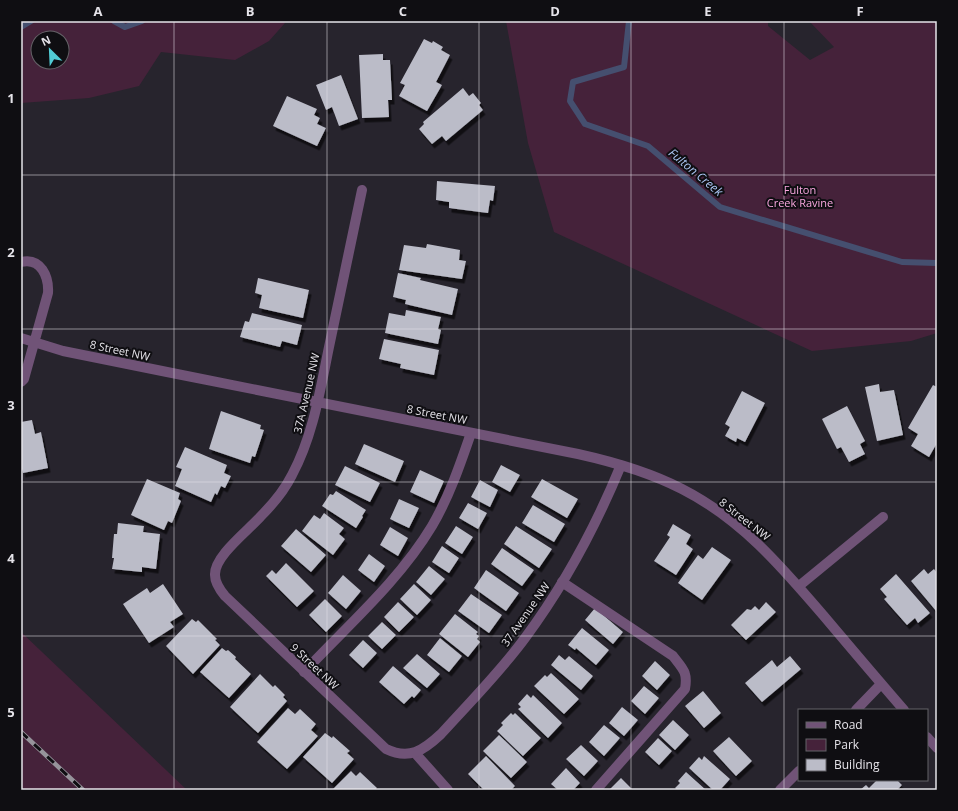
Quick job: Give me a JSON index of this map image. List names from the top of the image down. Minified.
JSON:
{"streets":{"street":["8 Street NW","37A Avenue NW","37 Avenue NW","9 Street NW"]},"crossings":[["8 Street NW","37A Avenue NW"],["8 Street NW","37 Avenue NW"],["37A Avenue NW","9 Street NW"],["37 Avenue NW","9 Street NW"]],"water":["Fulton Creek"],"parks":["Fulton Creek Ravine"],"legend":["Road","Park","Building"],"north":"top left","grid":{"columns":["A","B","C","D","E","F"],"rows":["1","2","3","4","5"]}}
